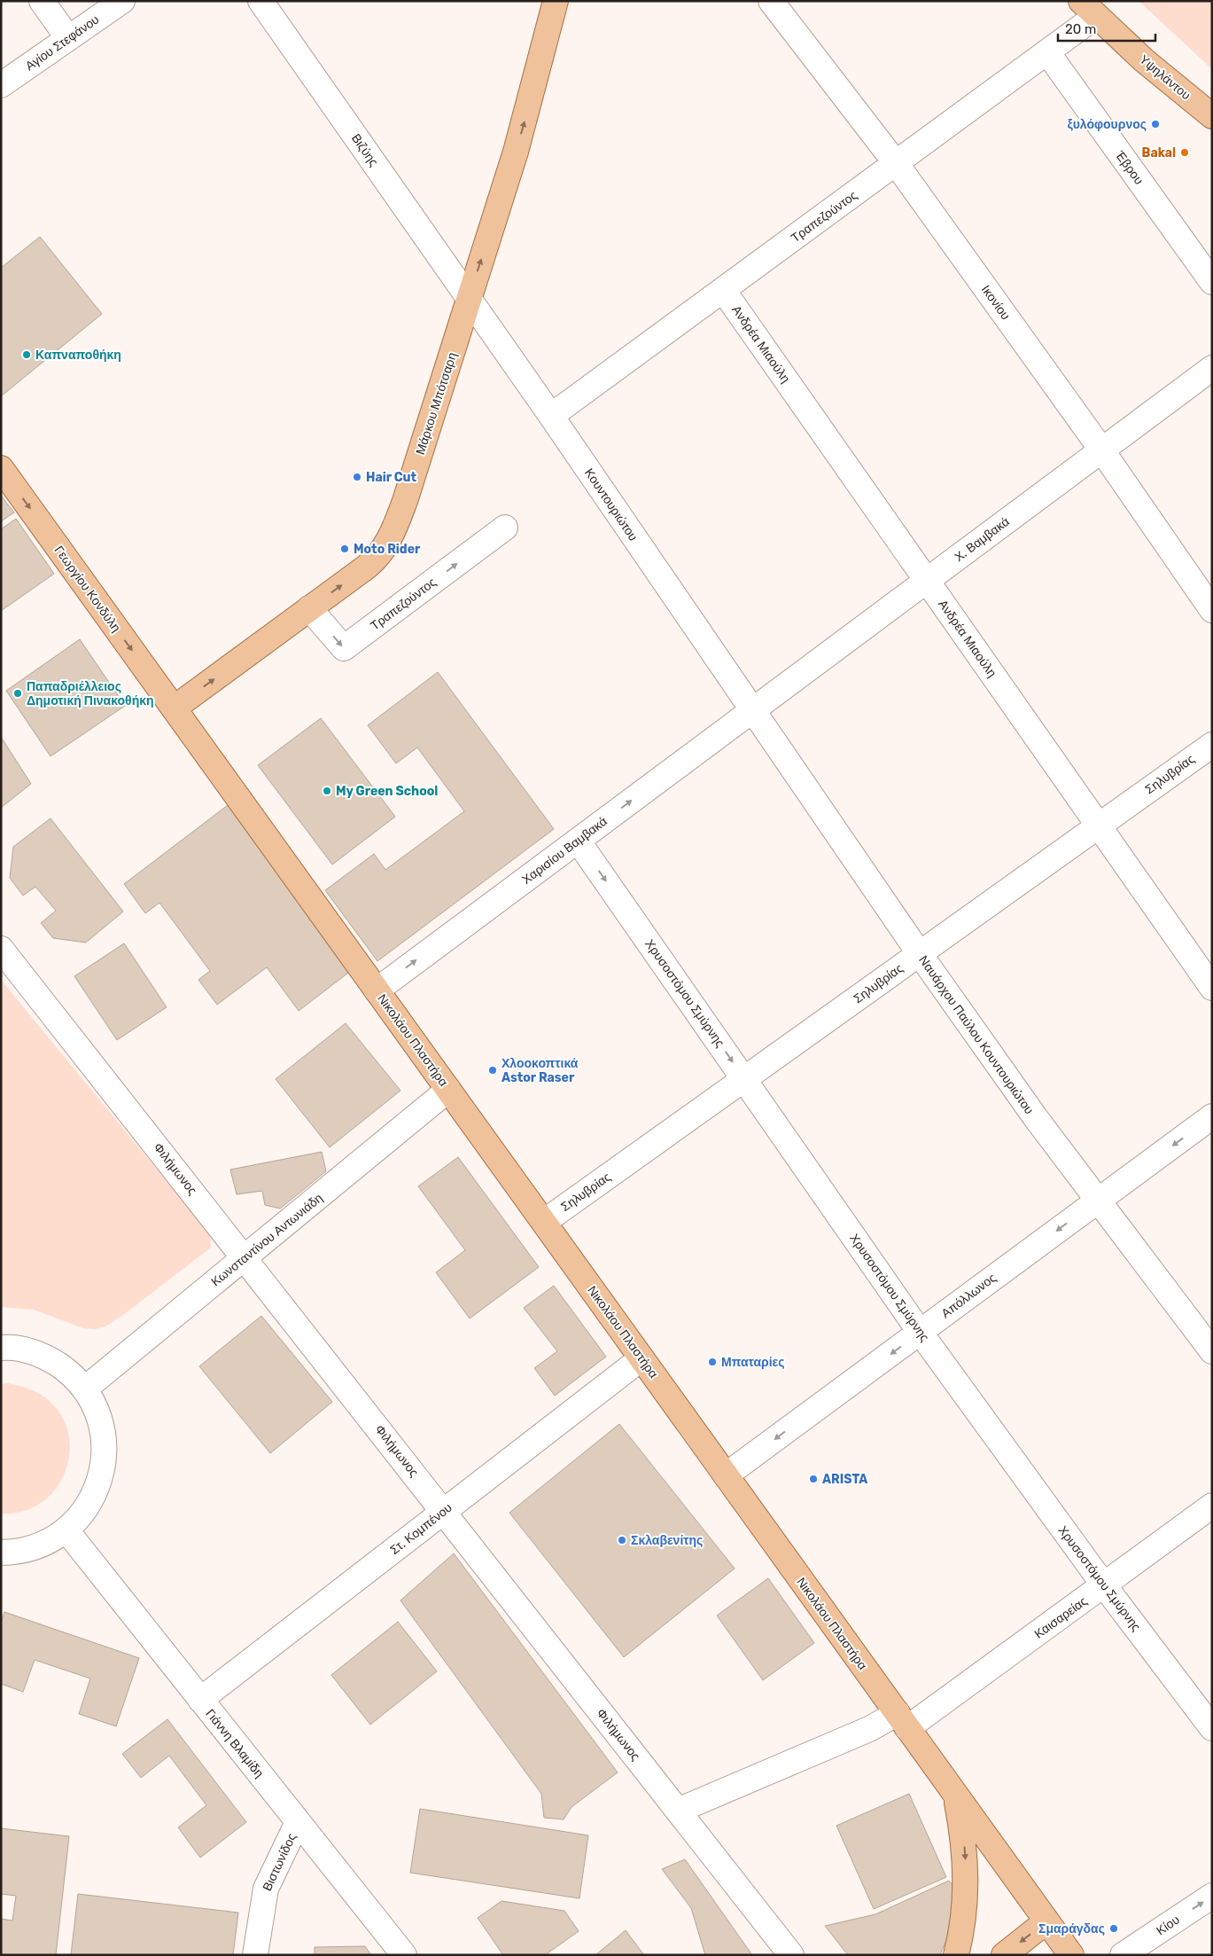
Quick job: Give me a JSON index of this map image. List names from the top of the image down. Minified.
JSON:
{"streets":{"main road":["Υψηλάντου","Μάρκου Μπότσαρη","Γεωργίου Κονδύλη","Νικολάου Πλαστήρα"],"street":["Αγίου Στεφάνου","Βιζύης","Έβρου","Τραπεζούντος","Ικονίου","Ανδρέα Μιαούλη","Κουντουριώτου","Χ. Βαμβακά","Σηλυβρίας","Χαρισίου Βαμβακά","Χρυσοστόμου Σμύρνης","Ναυάρχου Παύλου Κουντουριώτου","Φιλήμωνος","Κωνσταντίνου Αντωνιάδη","Απόλλωνος","Στ. Κομπένου","Καισαρείας","Γιάννη Βλαμίδη","Βιστωνίδος","Κίου"]},"crossings":[["Υψηλάντου","Τραπεζούντος"],["Βιζύης","Μάρκου Μπότσαρη"],["Βιζύης","Κουντουριώτου"],["Έβρου","Τραπεζούντος"],["Τραπεζούντος","Ικονίου"],["Τραπεζούντος","Ανδρέα Μιαούλη"],["Τραπεζούντος","Μάρκου Μπότσαρη"],["Τραπεζούντος","Κουντουριώτου"],["Ικονίου","Χ. Βαμβακά"],["Ανδρέα Μιαούλη","Χ. Βαμβακά"],["Ανδρέα Μιαούλη","Σηλυβρίας"],["Μάρκου Μπότσαρη","Κουντουριώτου"],["Μάρκου Μπότσαρη","Γεωργίου Κονδύλη"],["Μάρκου Μπότσαρη","Νικολάου Πλαστήρα"],["Κουντουριώτου","Χ. Βαμβακά"],["Κουντουριώτου","Χαρισίου Βαμβακά"],["Κουντουριώτου","Ναυάρχου Παύλου Κουντουριώτου"],["Χ. Βαμβακά","Χαρισίου Βαμβακά"],["Χ. Βαμβακά","Ναυάρχου Παύλου Κουντουριώτου"],["Γεωργίου Κονδύλη","Νικολάου Πλαστήρα"],["Σηλυβρίας","Χρυσοστόμου Σμύρνης"],["Σηλυβρίας","Ναυάρχου Παύλου Κουντουριώτου"],["Σηλυβρίας","Νικολάου Πλαστήρα"],["Χαρισίου Βαμβακά","Χρυσοστόμου Σμύρνης"],["Χαρισίου Βαμβακά","Ναυάρχου Παύλου Κουντουριώτου"],["Χαρισίου Βαμβακά","Νικολάου Πλαστήρα"],["Χρυσοστόμου Σμύρνης","Απόλλωνος"],["Χρυσοστόμου Σμύρνης","Καισαρείας"],["Ναυάρχου Παύλου Κουντουριώτου","Απόλλωνος"],["Νικολάου Πλαστήρα","Κωνσταντίνου Αντωνιάδη"],["Νικολάου Πλαστήρα","Απόλλωνος"],["Νικολάου Πλαστήρα","Στ. Κομπένου"],["Νικολάου Πλαστήρα","Καισαρείας"],["Φιλήμωνος","Κωνσταντίνου Αντωνιάδη"],["Φιλήμωνος","Στ. Κομπένου"],["Φιλήμωνος","Καισαρείας"],["Στ. Κομπένου","Γιάννη Βλαμίδη"],["Γιάννη Βλαμίδη","Βιστωνίδος"]],"one_way":["Μάρκου Μπότσαρη","Γεωργίου Κονδύλη","Χαρισίου Βαμβακά","Απόλλωνος","Κίου"],"places":["ξυλόφουρνος","Bakal","Καπναποθήκη","Hair Cut","Moto Rider","Παπαδριέλλειος Δημοτική Πινακοθήκη","My Green School","Χλοοκοπτικά Astor Raser","Μπαταρίες","ARISTA","Σκλαβενίτης","Σμαράγδας"],"scale_bar":"20 m"}
